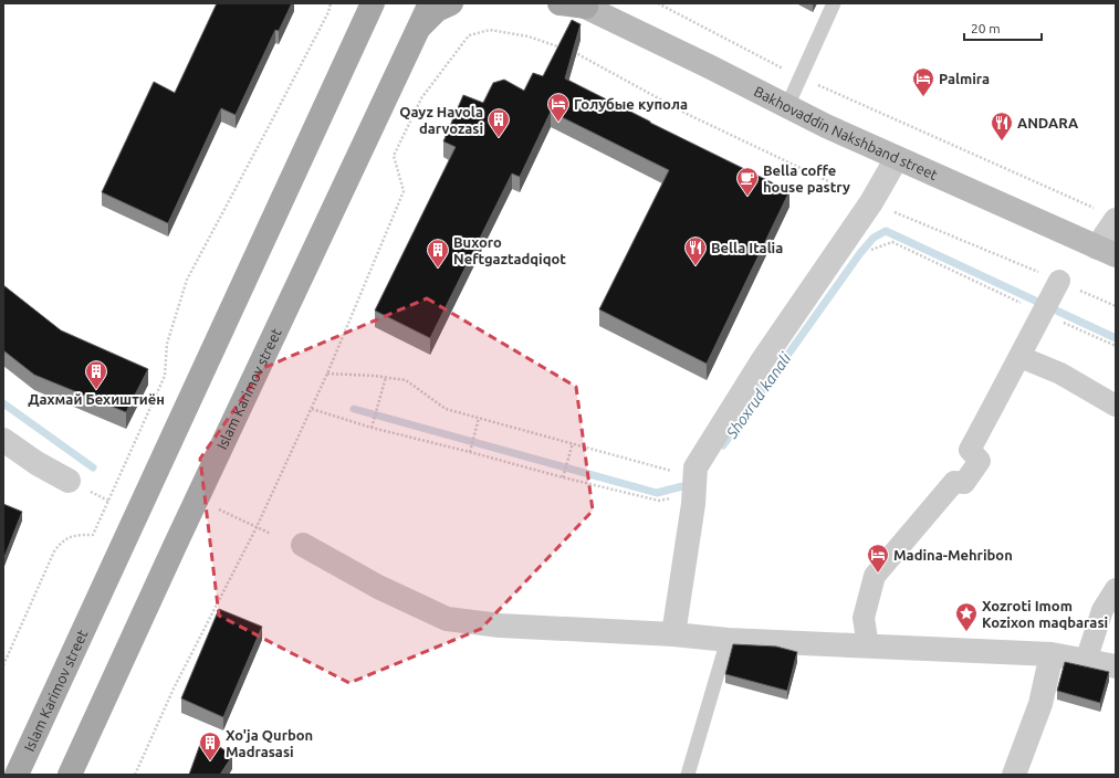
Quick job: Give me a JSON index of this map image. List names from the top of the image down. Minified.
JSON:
{"streets":{"main road":["Bakhovaddin Nakshband street","Islam Karimov street"]},"water":["Shoxrud kanali"],"places":{"hotel":["Palmira","Голубые купола","Madina-Mehribon"],"building":["Qayz Havola darvozasi","Buxoro Neftgaztadqiqot","Дахмай Бехиштиён","Xo'ja Qurbon Madrasasi"],"restaurant":["ANDARA","Bella Italia"],"cafe":["Bella coffe house pastry"],"place":["Xozroti Imom Kozixon maqbarasi"]},"scale_bar":"20 m"}
